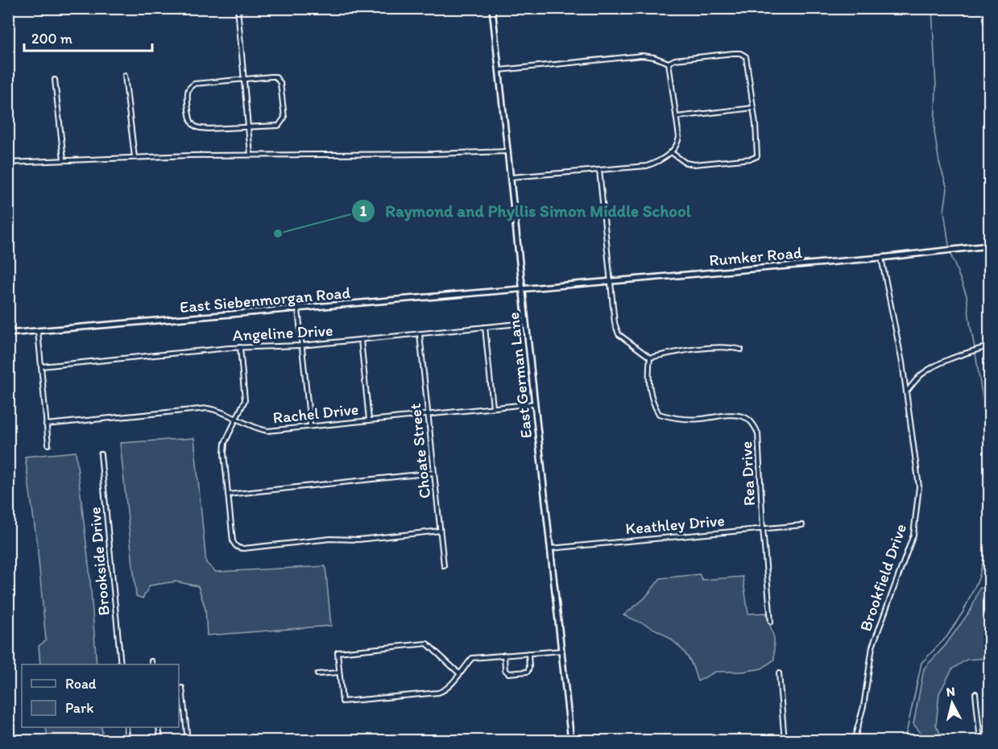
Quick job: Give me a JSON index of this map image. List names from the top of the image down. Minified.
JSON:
{"streets":{"street":["Rumker Road","East Siebenmorgan Road","Angeline Drive","East German Lane","Rachel Drive","Choate Street","Rea Drive","Keathley Drive","Brookside Drive","Brookfield Drive"]},"crossings":[["Rumker Road","East Siebenmorgan Road"],["Rumker Road","East German Lane"],["Rumker Road","Brookfield Drive"],["East Siebenmorgan Road","East German Lane"],["Angeline Drive","East German Lane"],["Angeline Drive","Choate Street"],["East German Lane","Rachel Drive"],["East German Lane","Keathley Drive"],["Rachel Drive","Choate Street"],["Rea Drive","Keathley Drive"]],"places":["Raymond and Phyllis Simon Middle School"],"legend":["Road","Park"],"scale_bar":"200 m","north":"top"}
